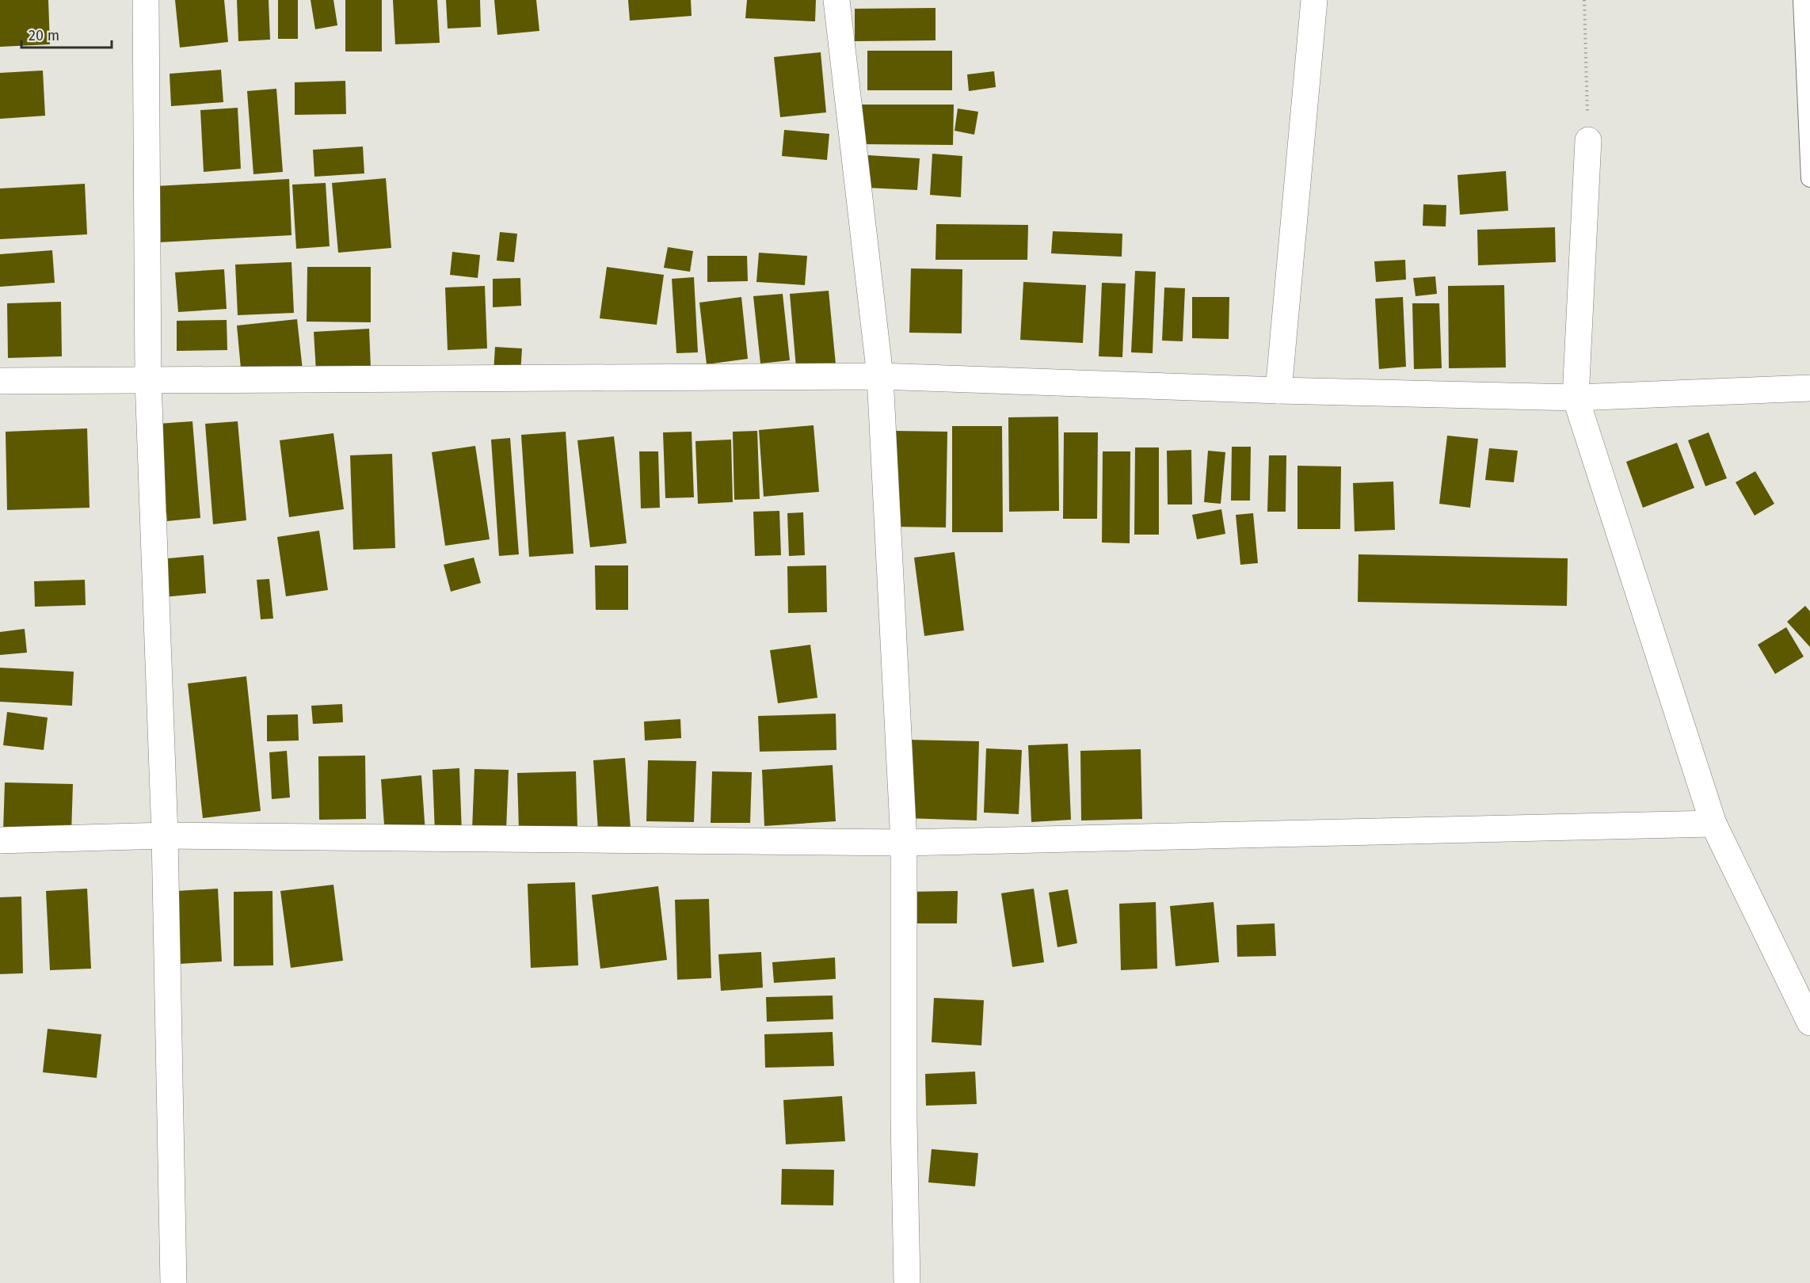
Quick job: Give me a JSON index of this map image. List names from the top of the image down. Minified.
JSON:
{"scale_bar":"20 m"}
